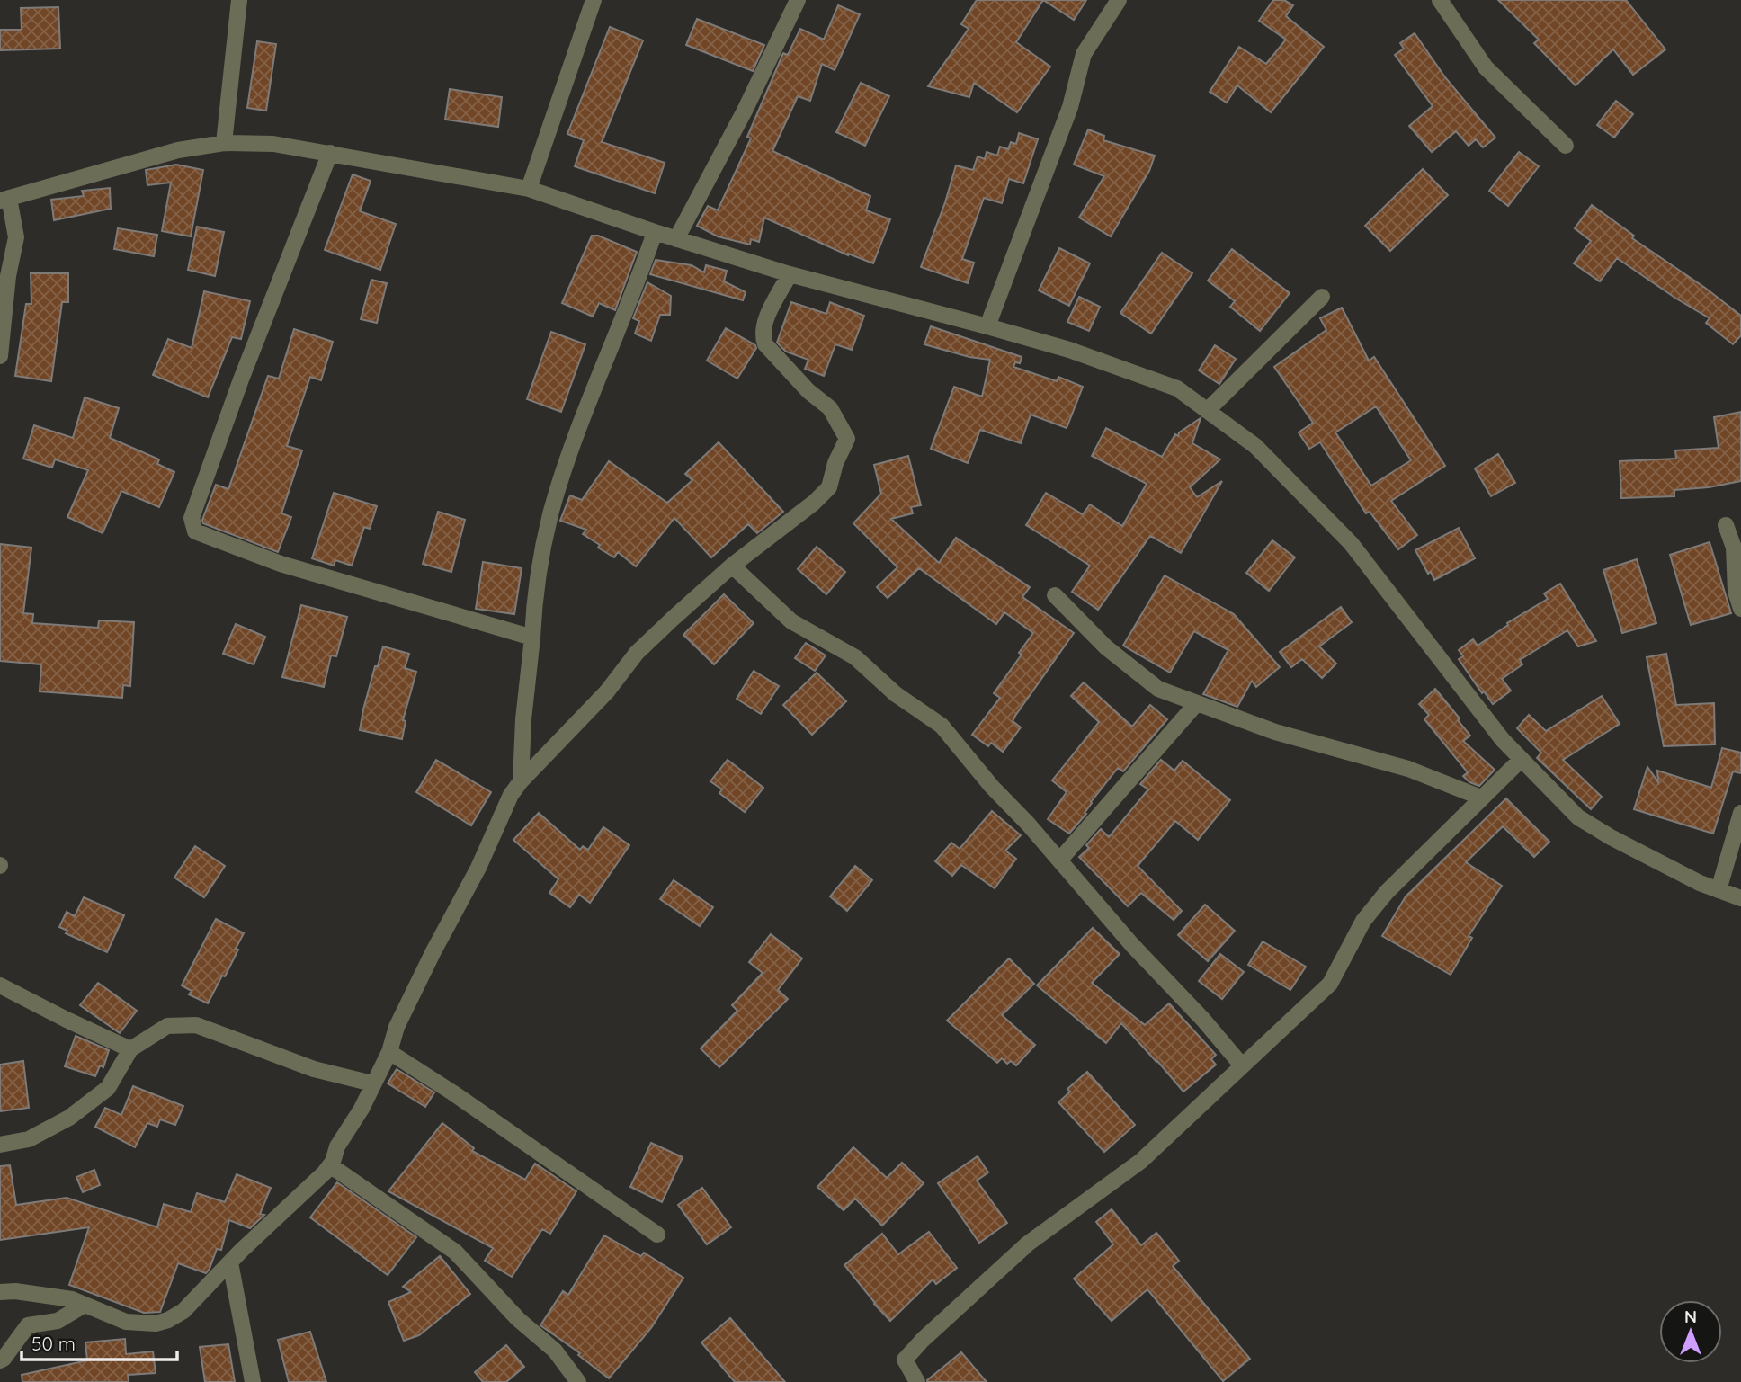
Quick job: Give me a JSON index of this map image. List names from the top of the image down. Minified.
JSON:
{"scale_bar":"50 m","north":"top"}
